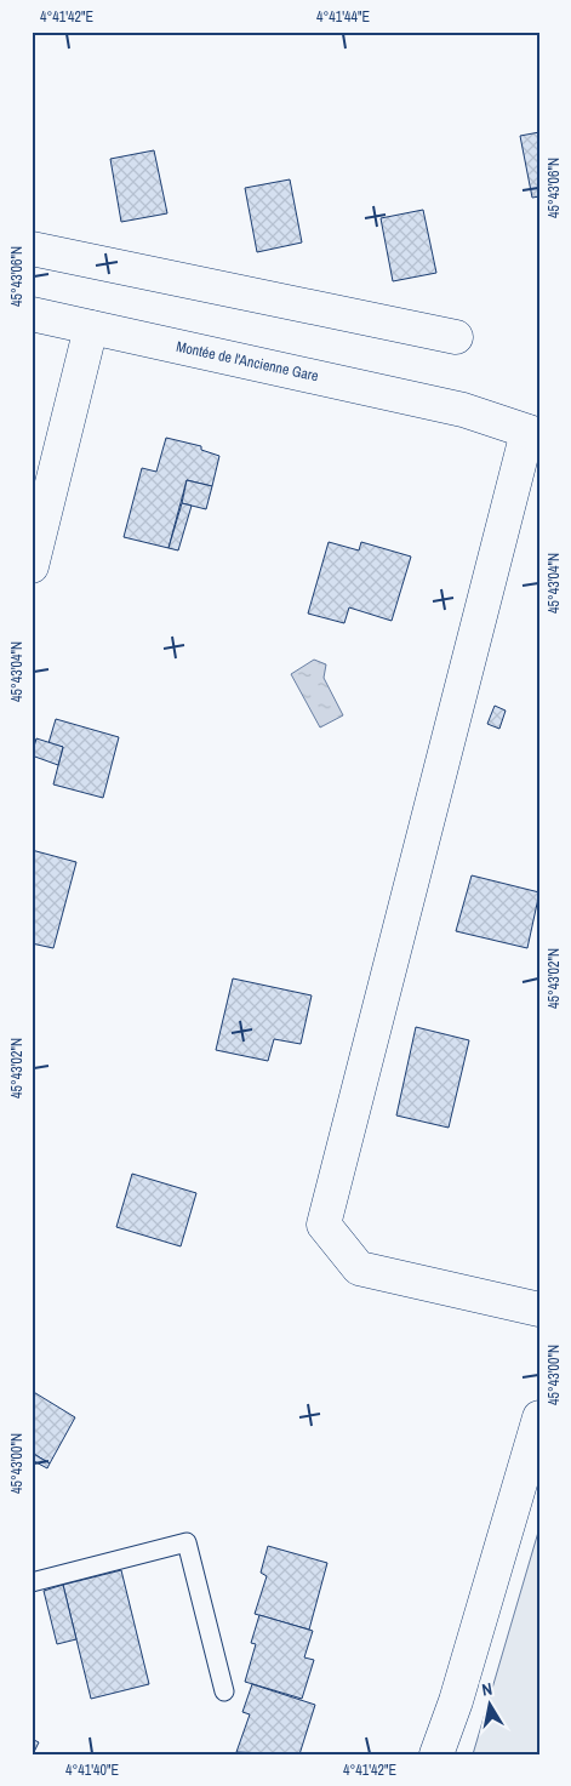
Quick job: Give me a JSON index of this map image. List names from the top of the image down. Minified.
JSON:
{"streets":{"street":["Montée de l'Ancienne Gare"]},"north":"top","coordinates":["4°41'42\"E","4°41'44\"E","45°43'06\"N","45°43'04\"N","45°43'02\"N","45°43'00\"N","4°41'40\"E"]}
